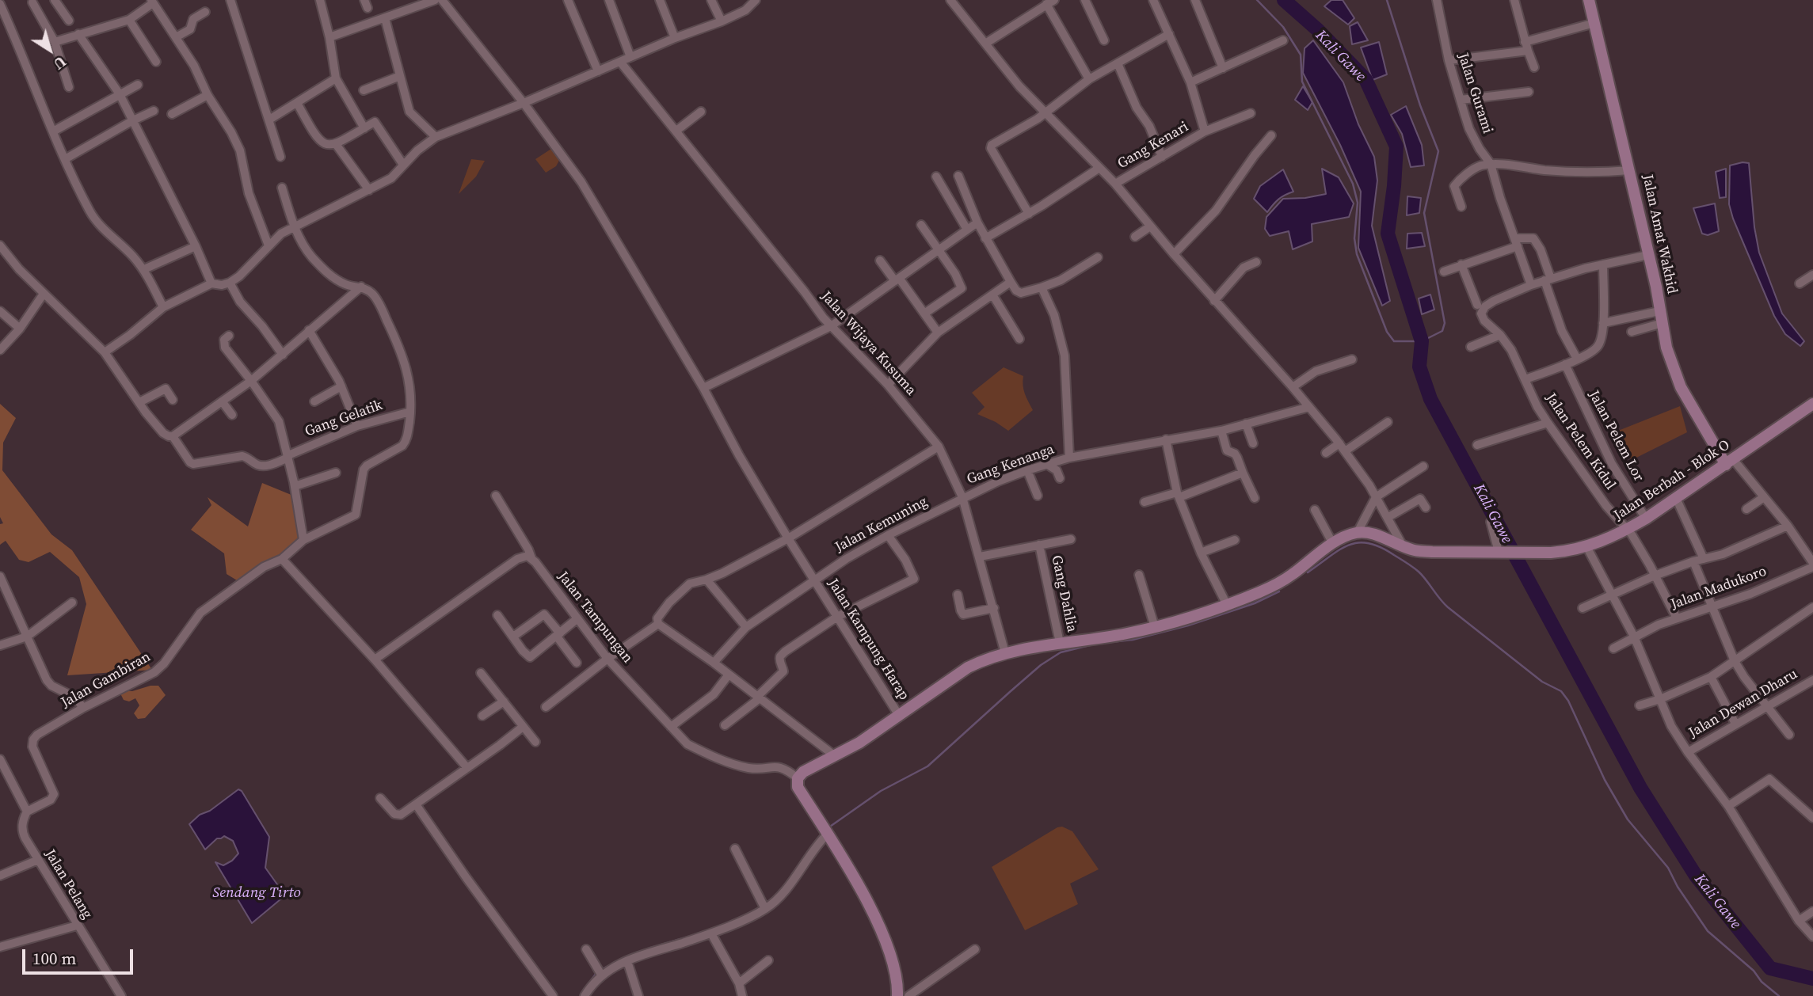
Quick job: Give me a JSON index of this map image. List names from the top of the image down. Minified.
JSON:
{"streets":{"main road":["Jalan Amat Wakhid","Jalan Berbah - Blok O"],"street":["Jalan Gurami","Gang Kenari","Jalan Wijaya Kusuma","Gang Gelatik","Jalan Pelem Lor","Jalan Pelem Kidul","Gang Kenanga","Jalan Kemuning","Jalan Madukoro","Gang Dahlia","Jalan Tampungan","Jalan Kampung Harap","Jalan Gambiran","Jalan Dewan Dharu","Jalan Pelang"]},"crossings":[["Jalan Gurami","Jalan Pelem Kidul"],["Jalan Amat Wakhid","Jalan Berbah - Blok O"],["Jalan Wijaya Kusuma","Gang Kenanga"],["Jalan Wijaya Kusuma","Jalan Kemuning"],["Jalan Wijaya Kusuma","Gang Dahlia"],["Gang Gelatik","Jalan Gambiran"],["Jalan Pelem Lor","Jalan Berbah - Blok O"],["Jalan Pelem Kidul","Jalan Berbah - Blok O"],["Jalan Pelem Kidul","Jalan Madukoro"],["Gang Kenanga","Jalan Kemuning"],["Jalan Kemuning","Jalan Kampung Harap"],["Jalan Gambiran","Jalan Pelang"]],"water":["Kali Gawe","Sendang Tirto"],"scale_bar":"100 m","north":"bottom right"}
